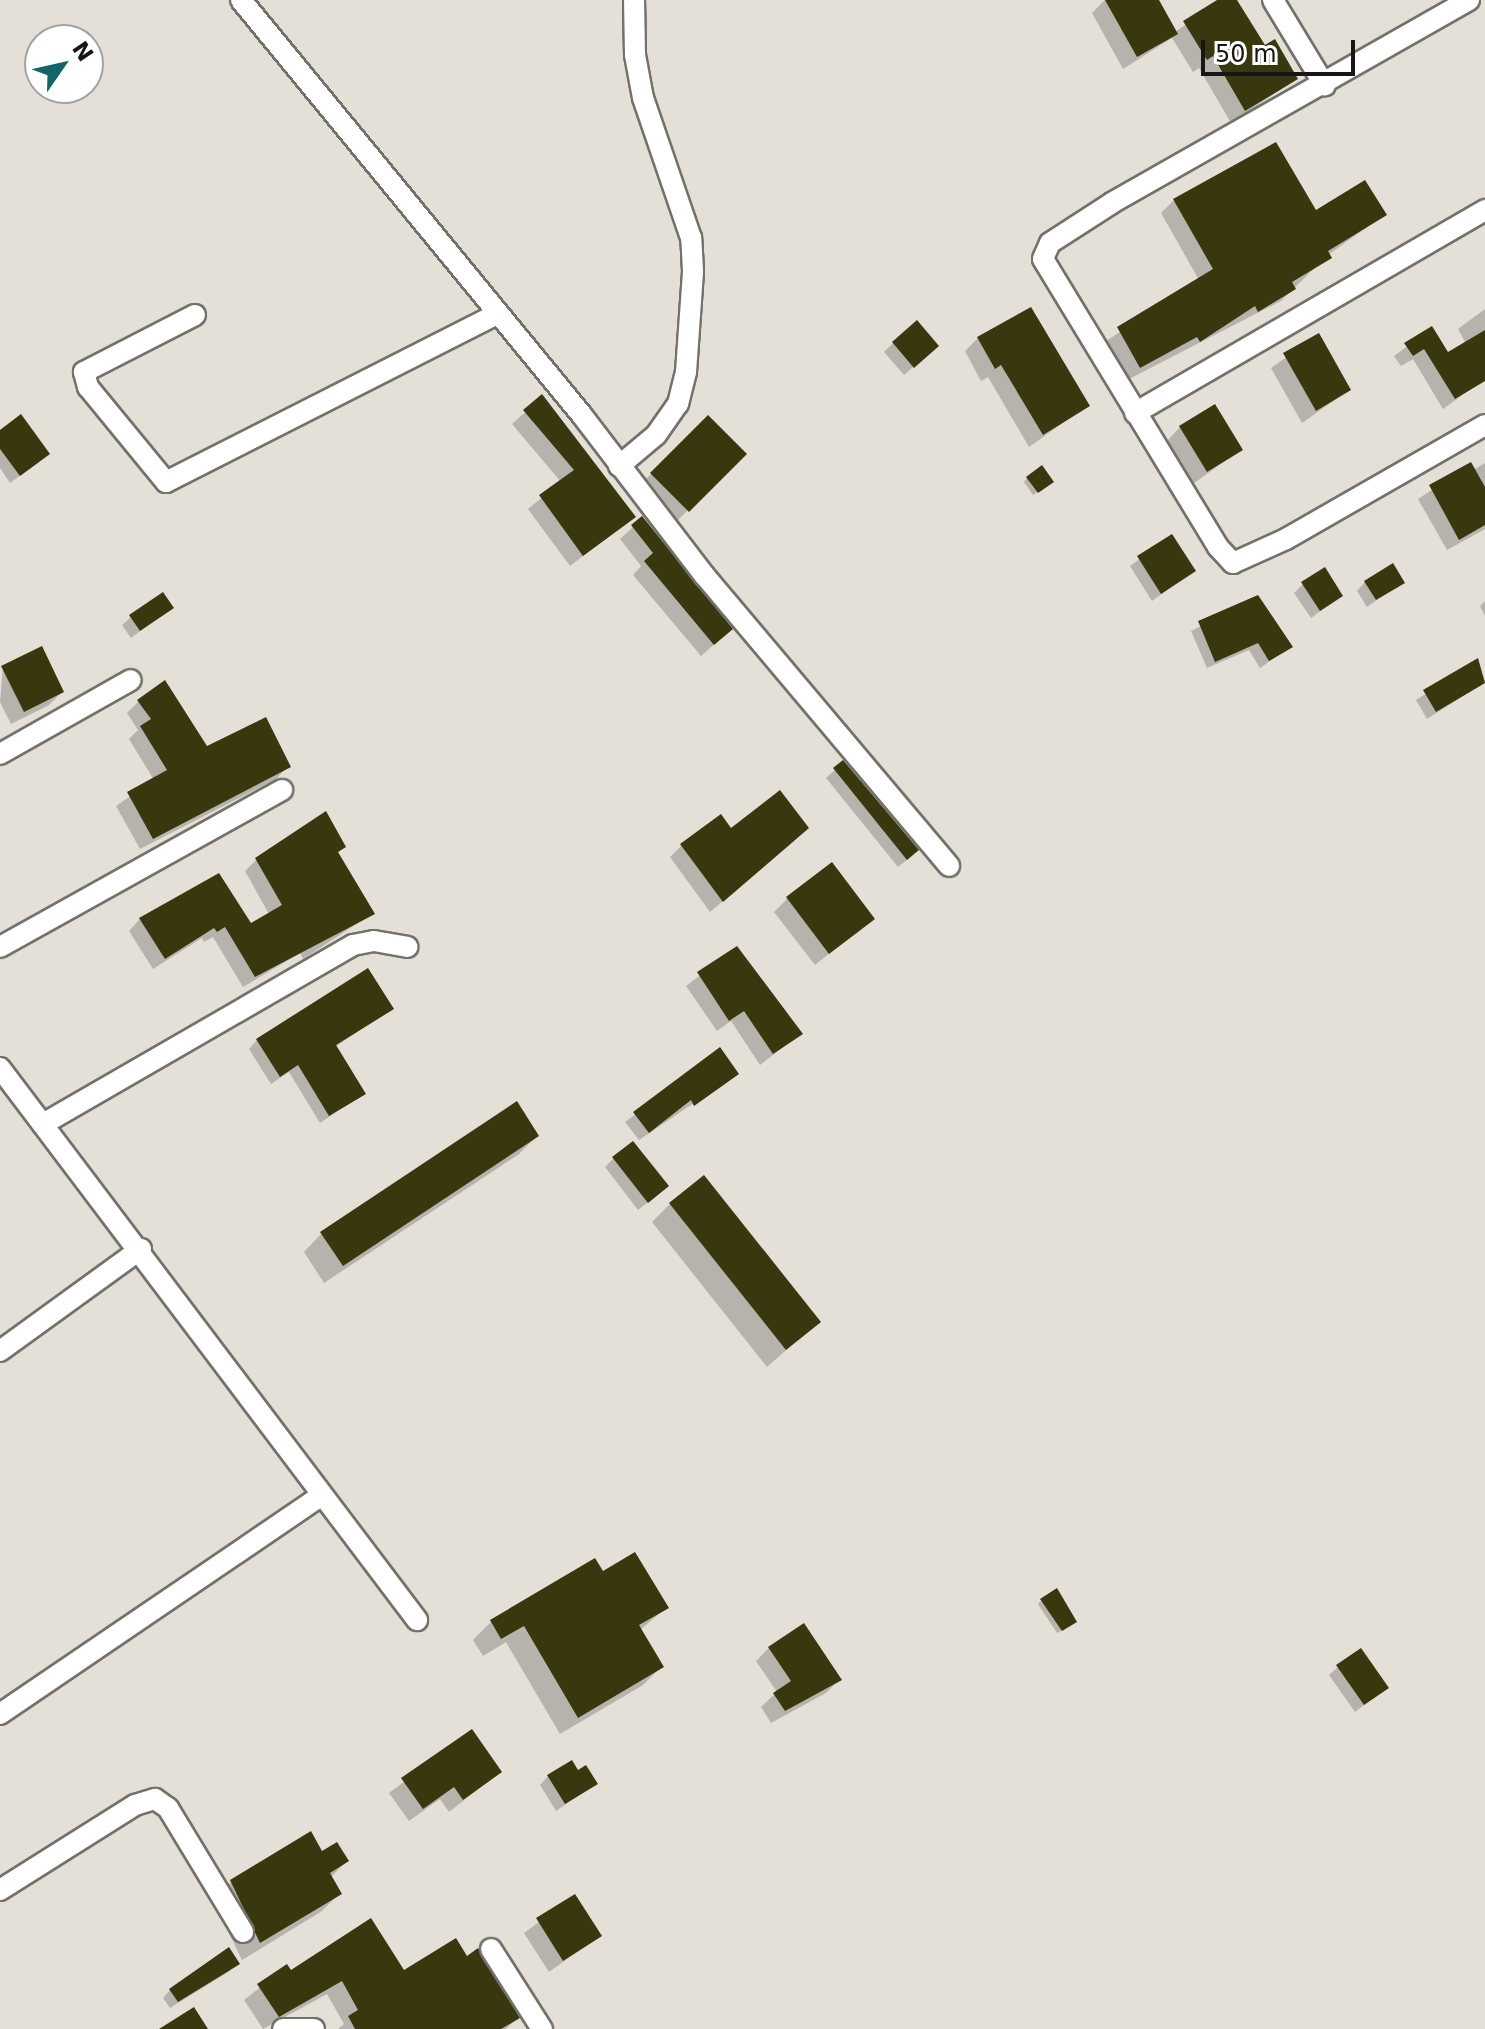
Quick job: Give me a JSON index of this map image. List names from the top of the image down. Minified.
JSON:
{"scale_bar":"50 m","north":"top right"}
